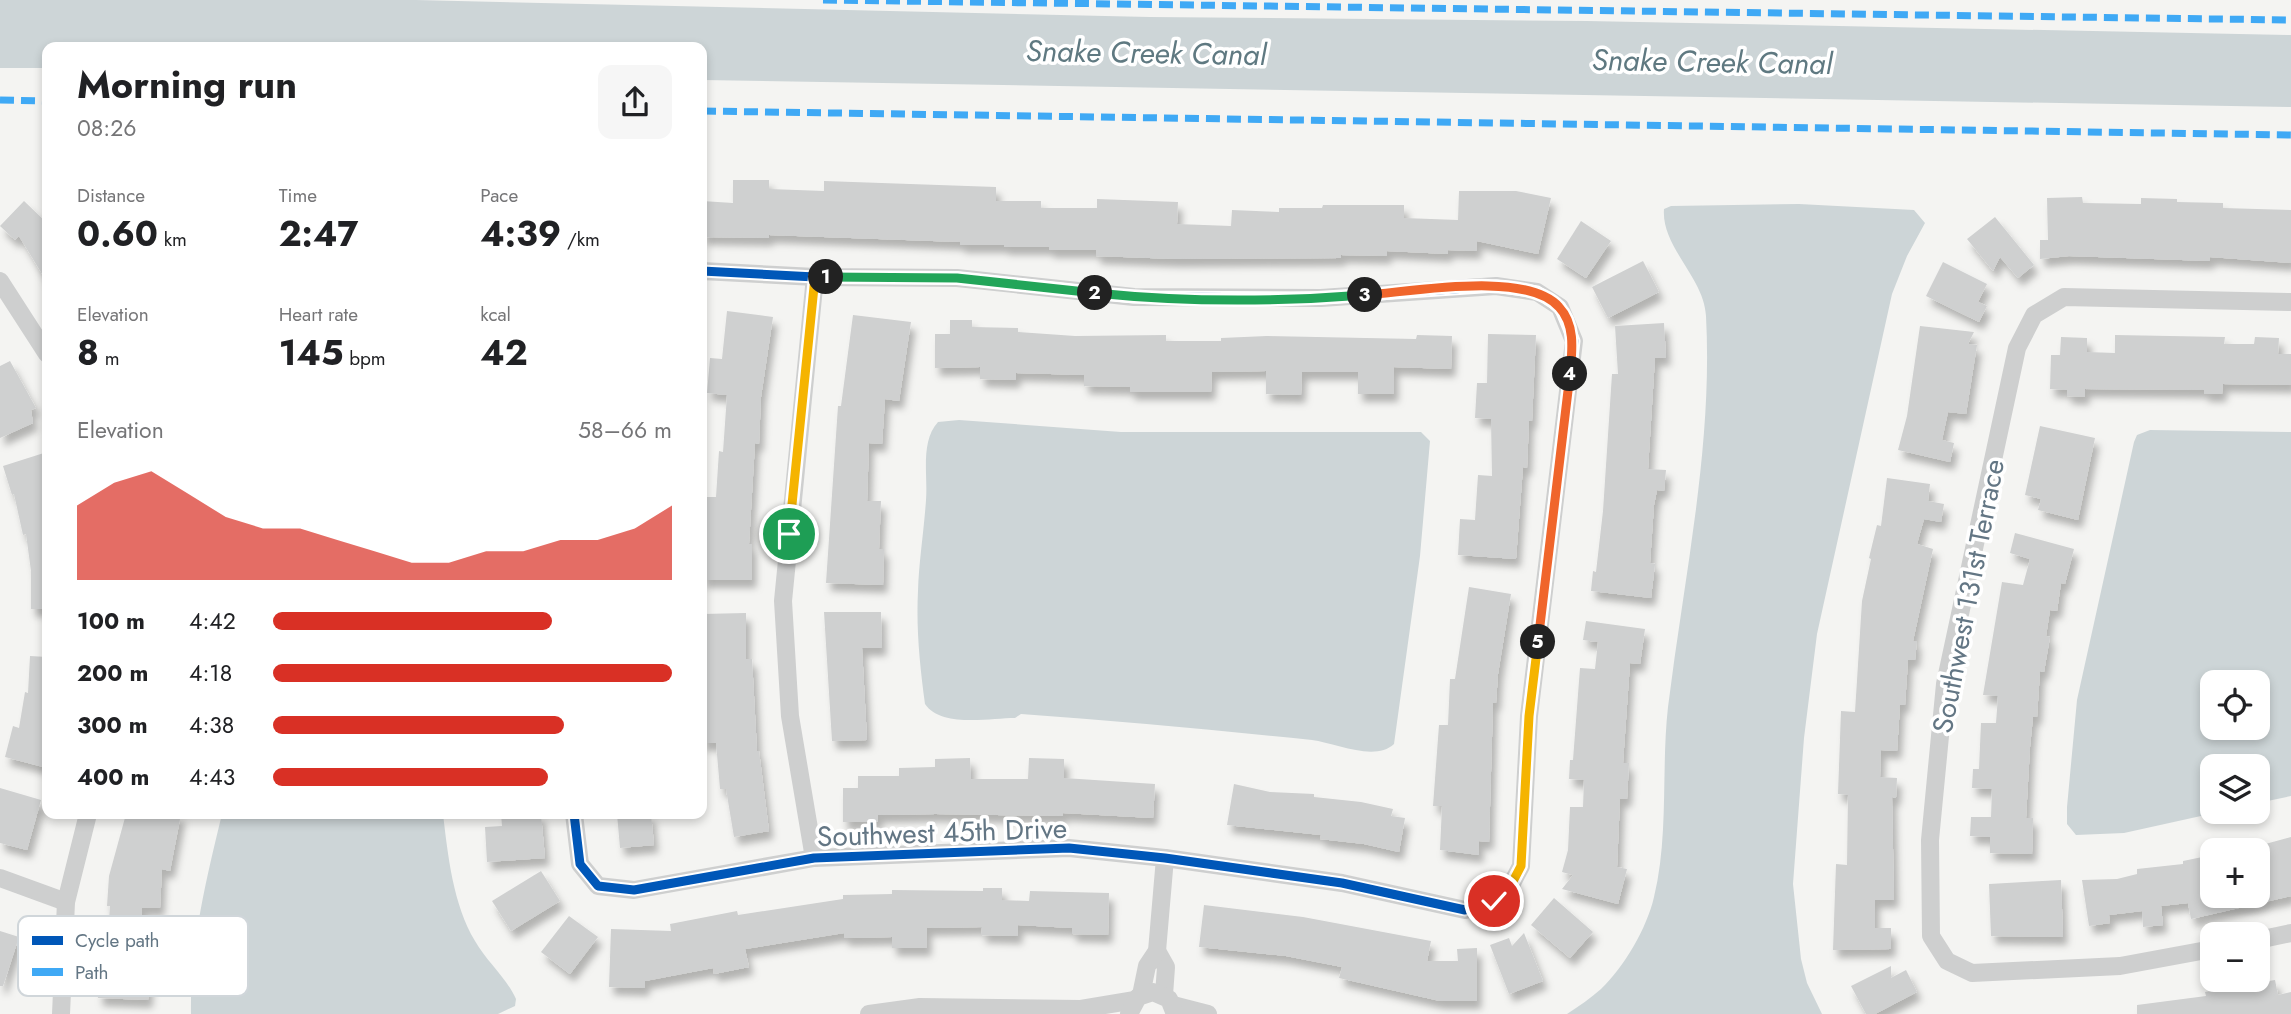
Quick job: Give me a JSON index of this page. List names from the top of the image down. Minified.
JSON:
{"streets":{"street":["Southwest 131st Terrace","Southwest 45th Drive"]},"water":["Snake Creek Canal"],"legend":["Cycle path","Path"],"page":{"heading":["Morning run","08:26"],"stats":[["Distance","0.60 km"],["Time","2:47"],["Pace","4:39 /km"],["Elevation","8 m"],["Heart rate","145 bpm"],["kcal","42"]],"pins":["1","2","3","4","5"],"chart":["Elevation","58–66 m"],"list":[{"name":"100 m","note":"4:42"},{"name":"200 m","note":"4:18"},{"name":"300 m","note":"4:38"},{"name":"400 m","note":"4:43"}],"map_buttons":["+","−"]}}
